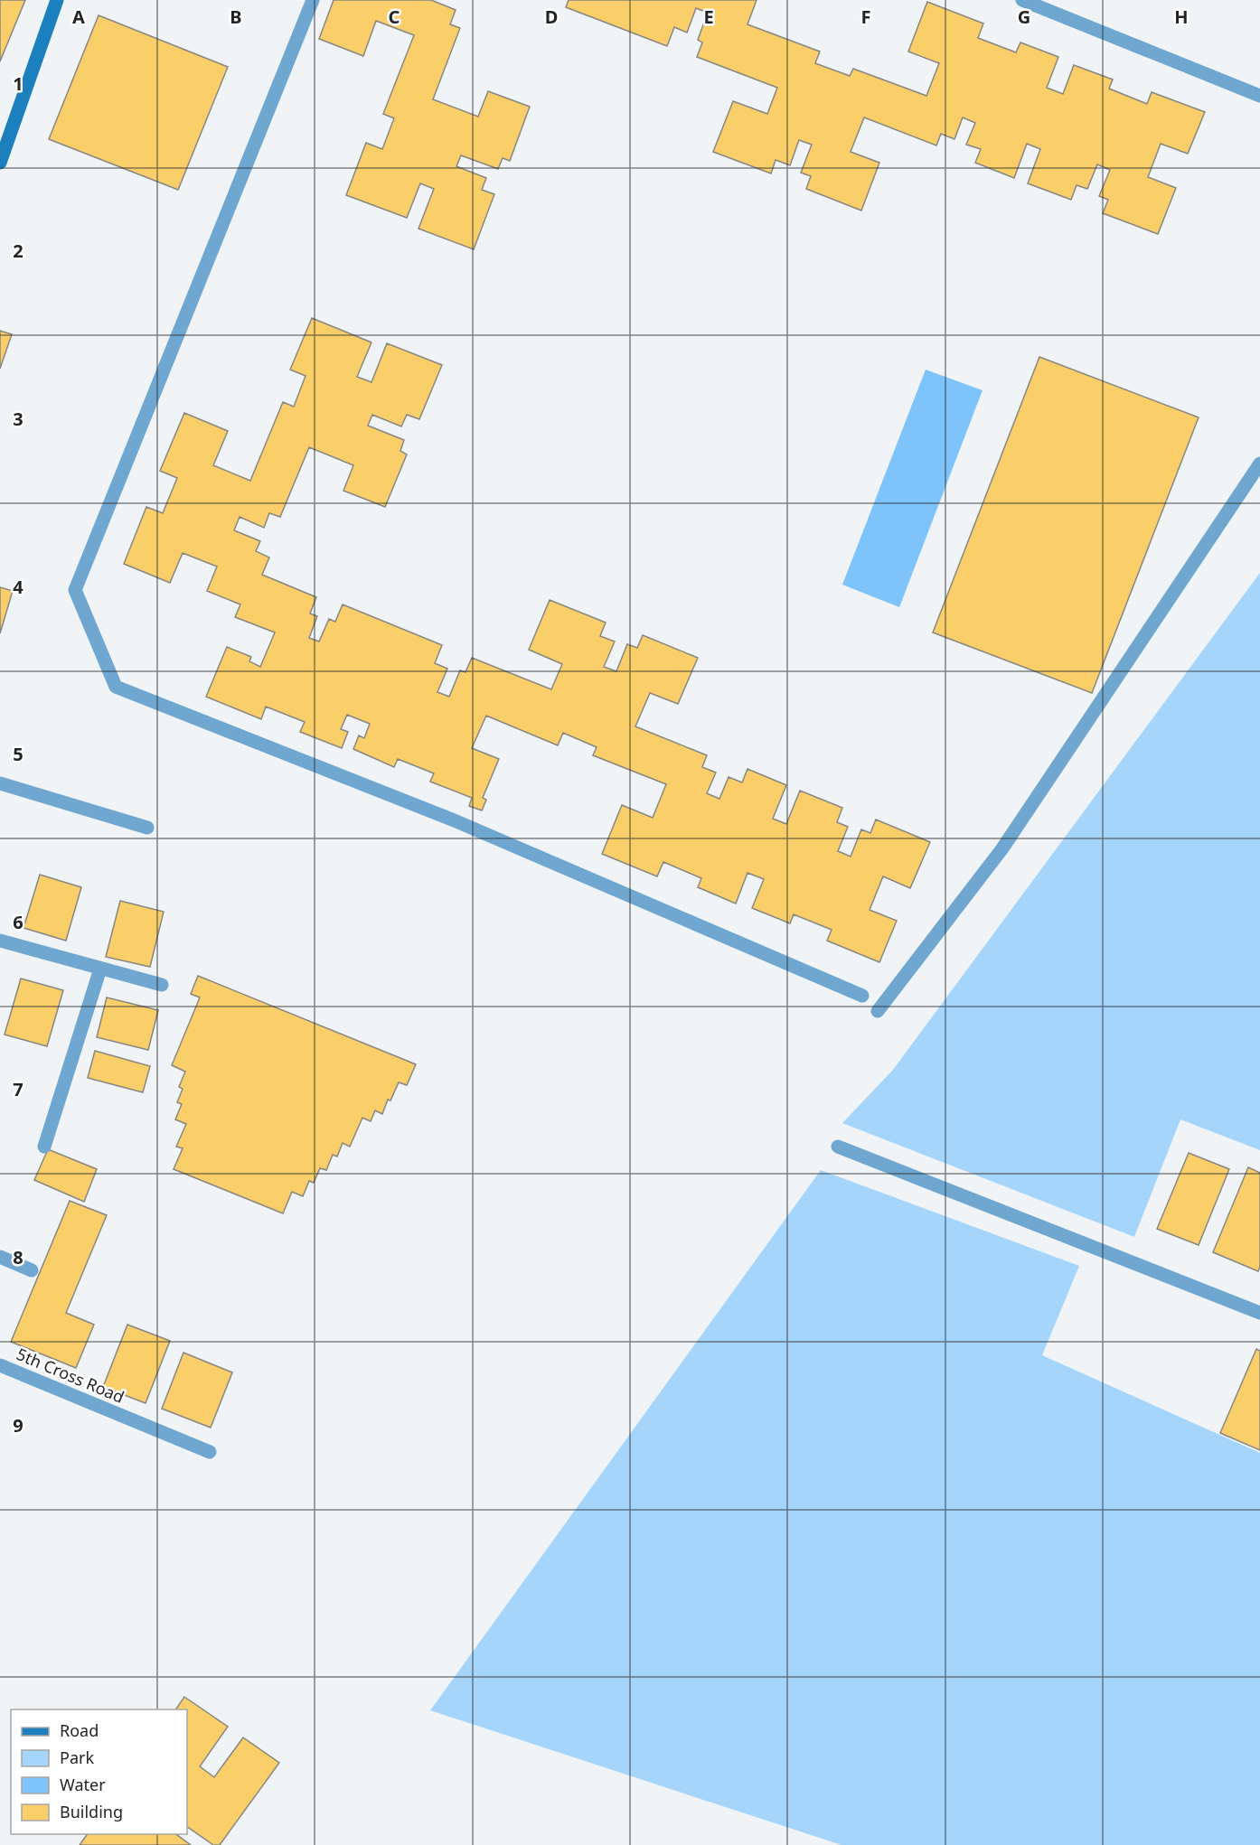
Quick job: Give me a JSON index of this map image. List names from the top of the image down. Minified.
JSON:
{"streets":{"street":["5th Cross Road"]},"legend":["Road","Park","Water","Building"],"grid":{"columns":["A","B","C","D","E","F","G","H"],"rows":["1","2","3","4","5","6","7","8","9"]}}
